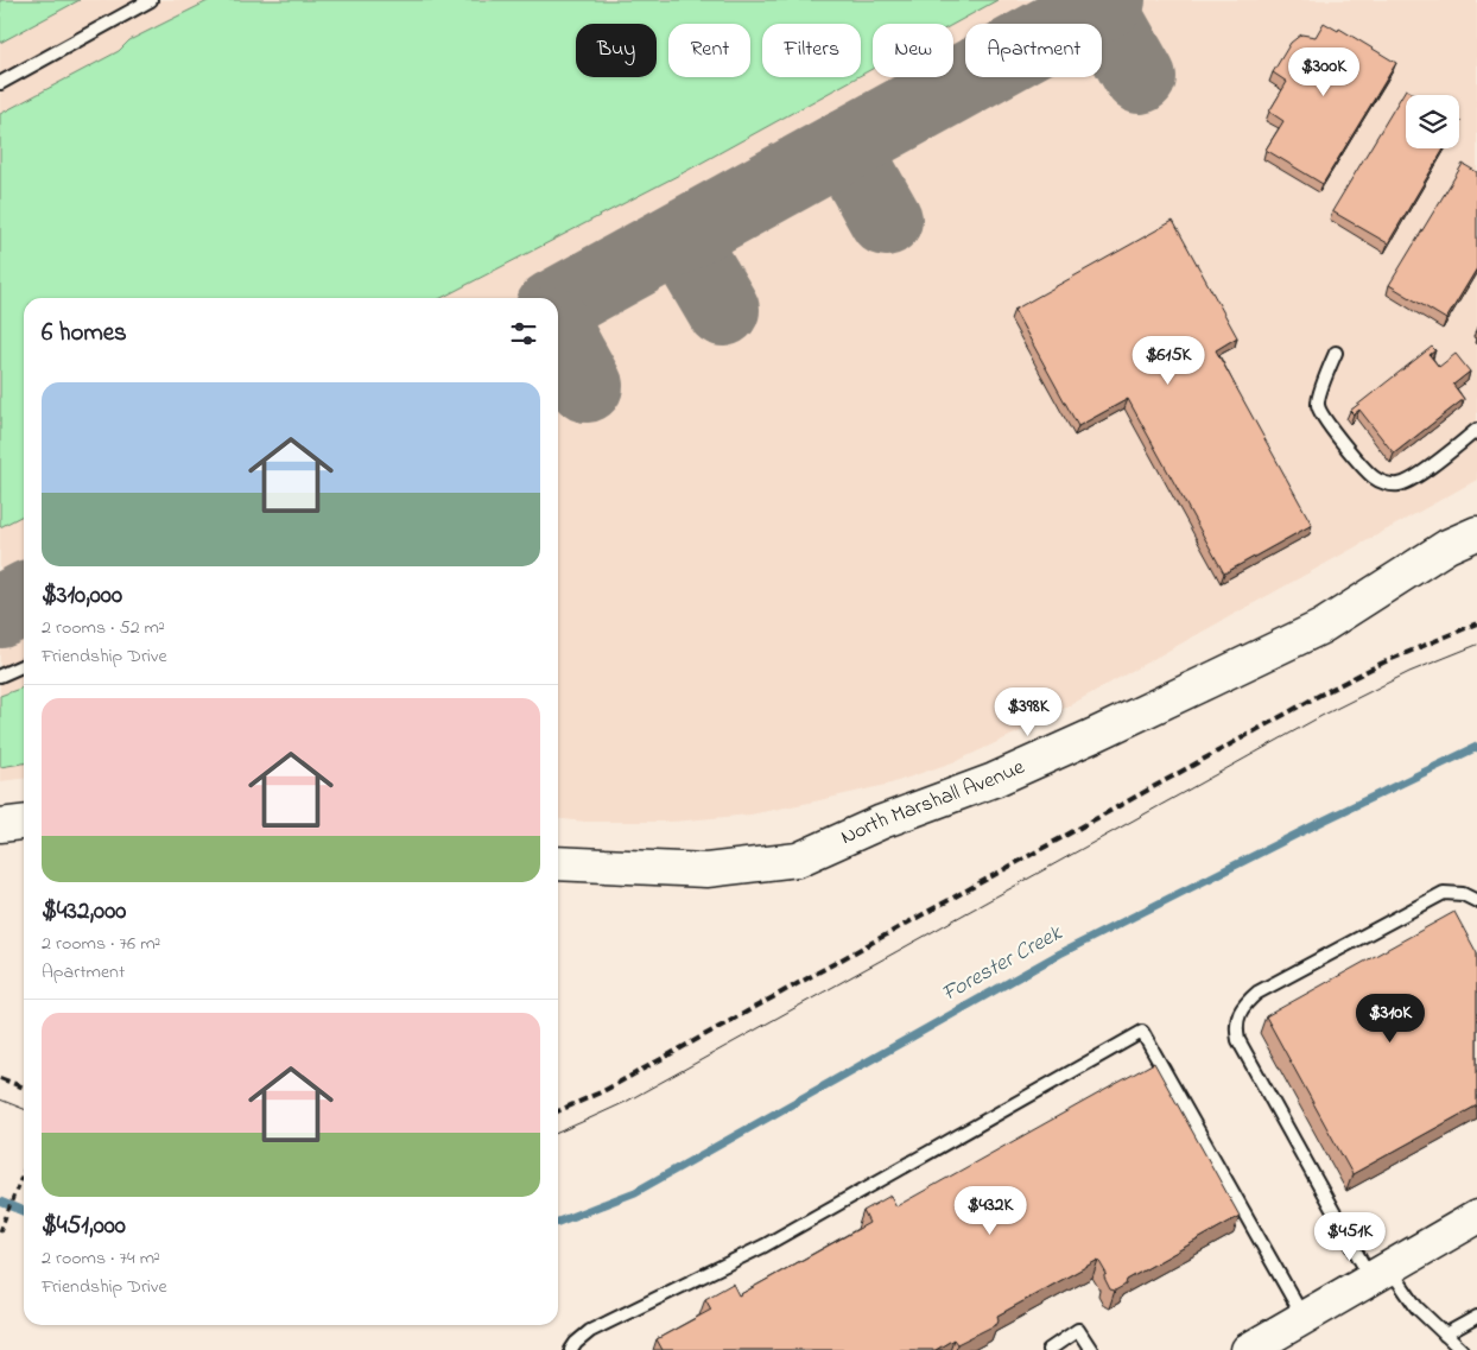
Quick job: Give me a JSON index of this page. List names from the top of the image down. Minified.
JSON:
{"streets":{"main road":["North Marshall Avenue"]},"water":["Forester Creek"],"page":{"chip":["Buy","Rent","Filters","New","Apartment"],"price":["$300K","$615K","$398K","$310K","$432K","$451K"],"heading":"6 homes","list":[{"name":"$310,000","note":"2 rooms · 52 m² · Friendship Drive"},{"name":"$432,000","note":"2 rooms · 76 m² · Apartment"},{"name":"$451,000","note":"2 rooms · 74 m² · Friendship Drive"}]}}
